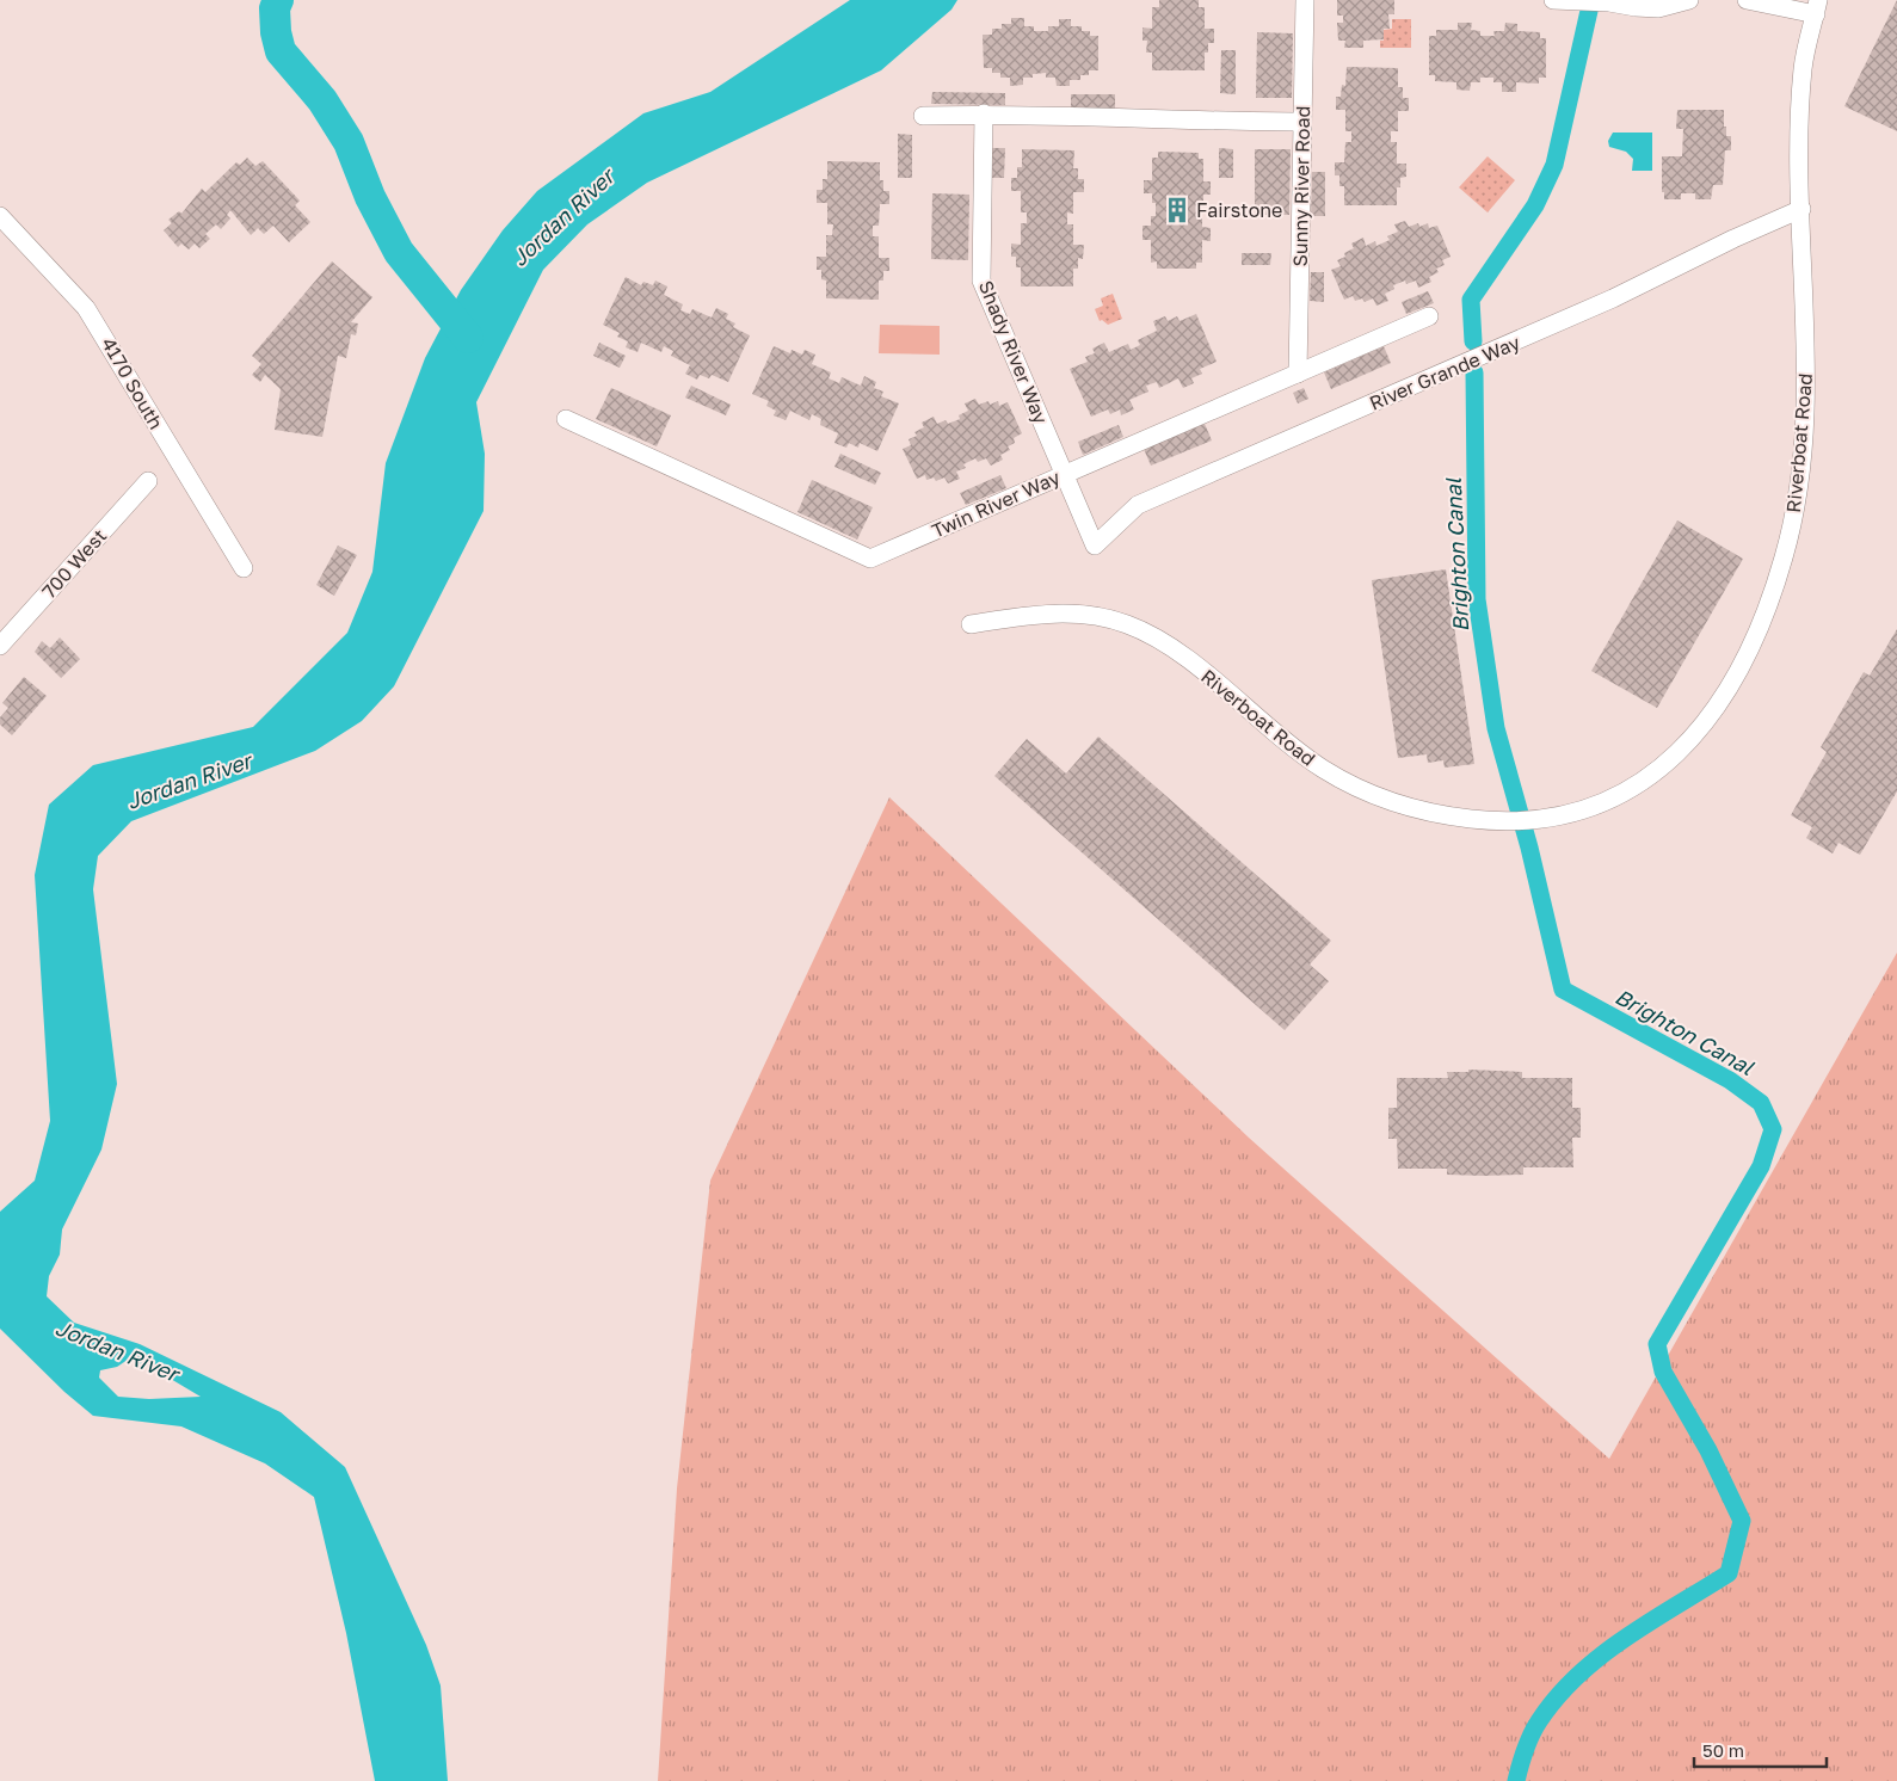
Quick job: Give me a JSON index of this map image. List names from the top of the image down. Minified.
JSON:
{"streets":{"street":["Sunny River Road","Shady River Way","River Grande Way","4170 South","Riverboat Road","Twin River Way","700 West"]},"crossings":[["Sunny River Road","Twin River Way"],["Shady River Way","River Grande Way"],["Shady River Way","Twin River Way"],["River Grande Way","Riverboat Road"]],"water":["Jordan River","Brighton Canal"],"places":{"building":["Fairstone"]},"scale_bar":"50 m"}
